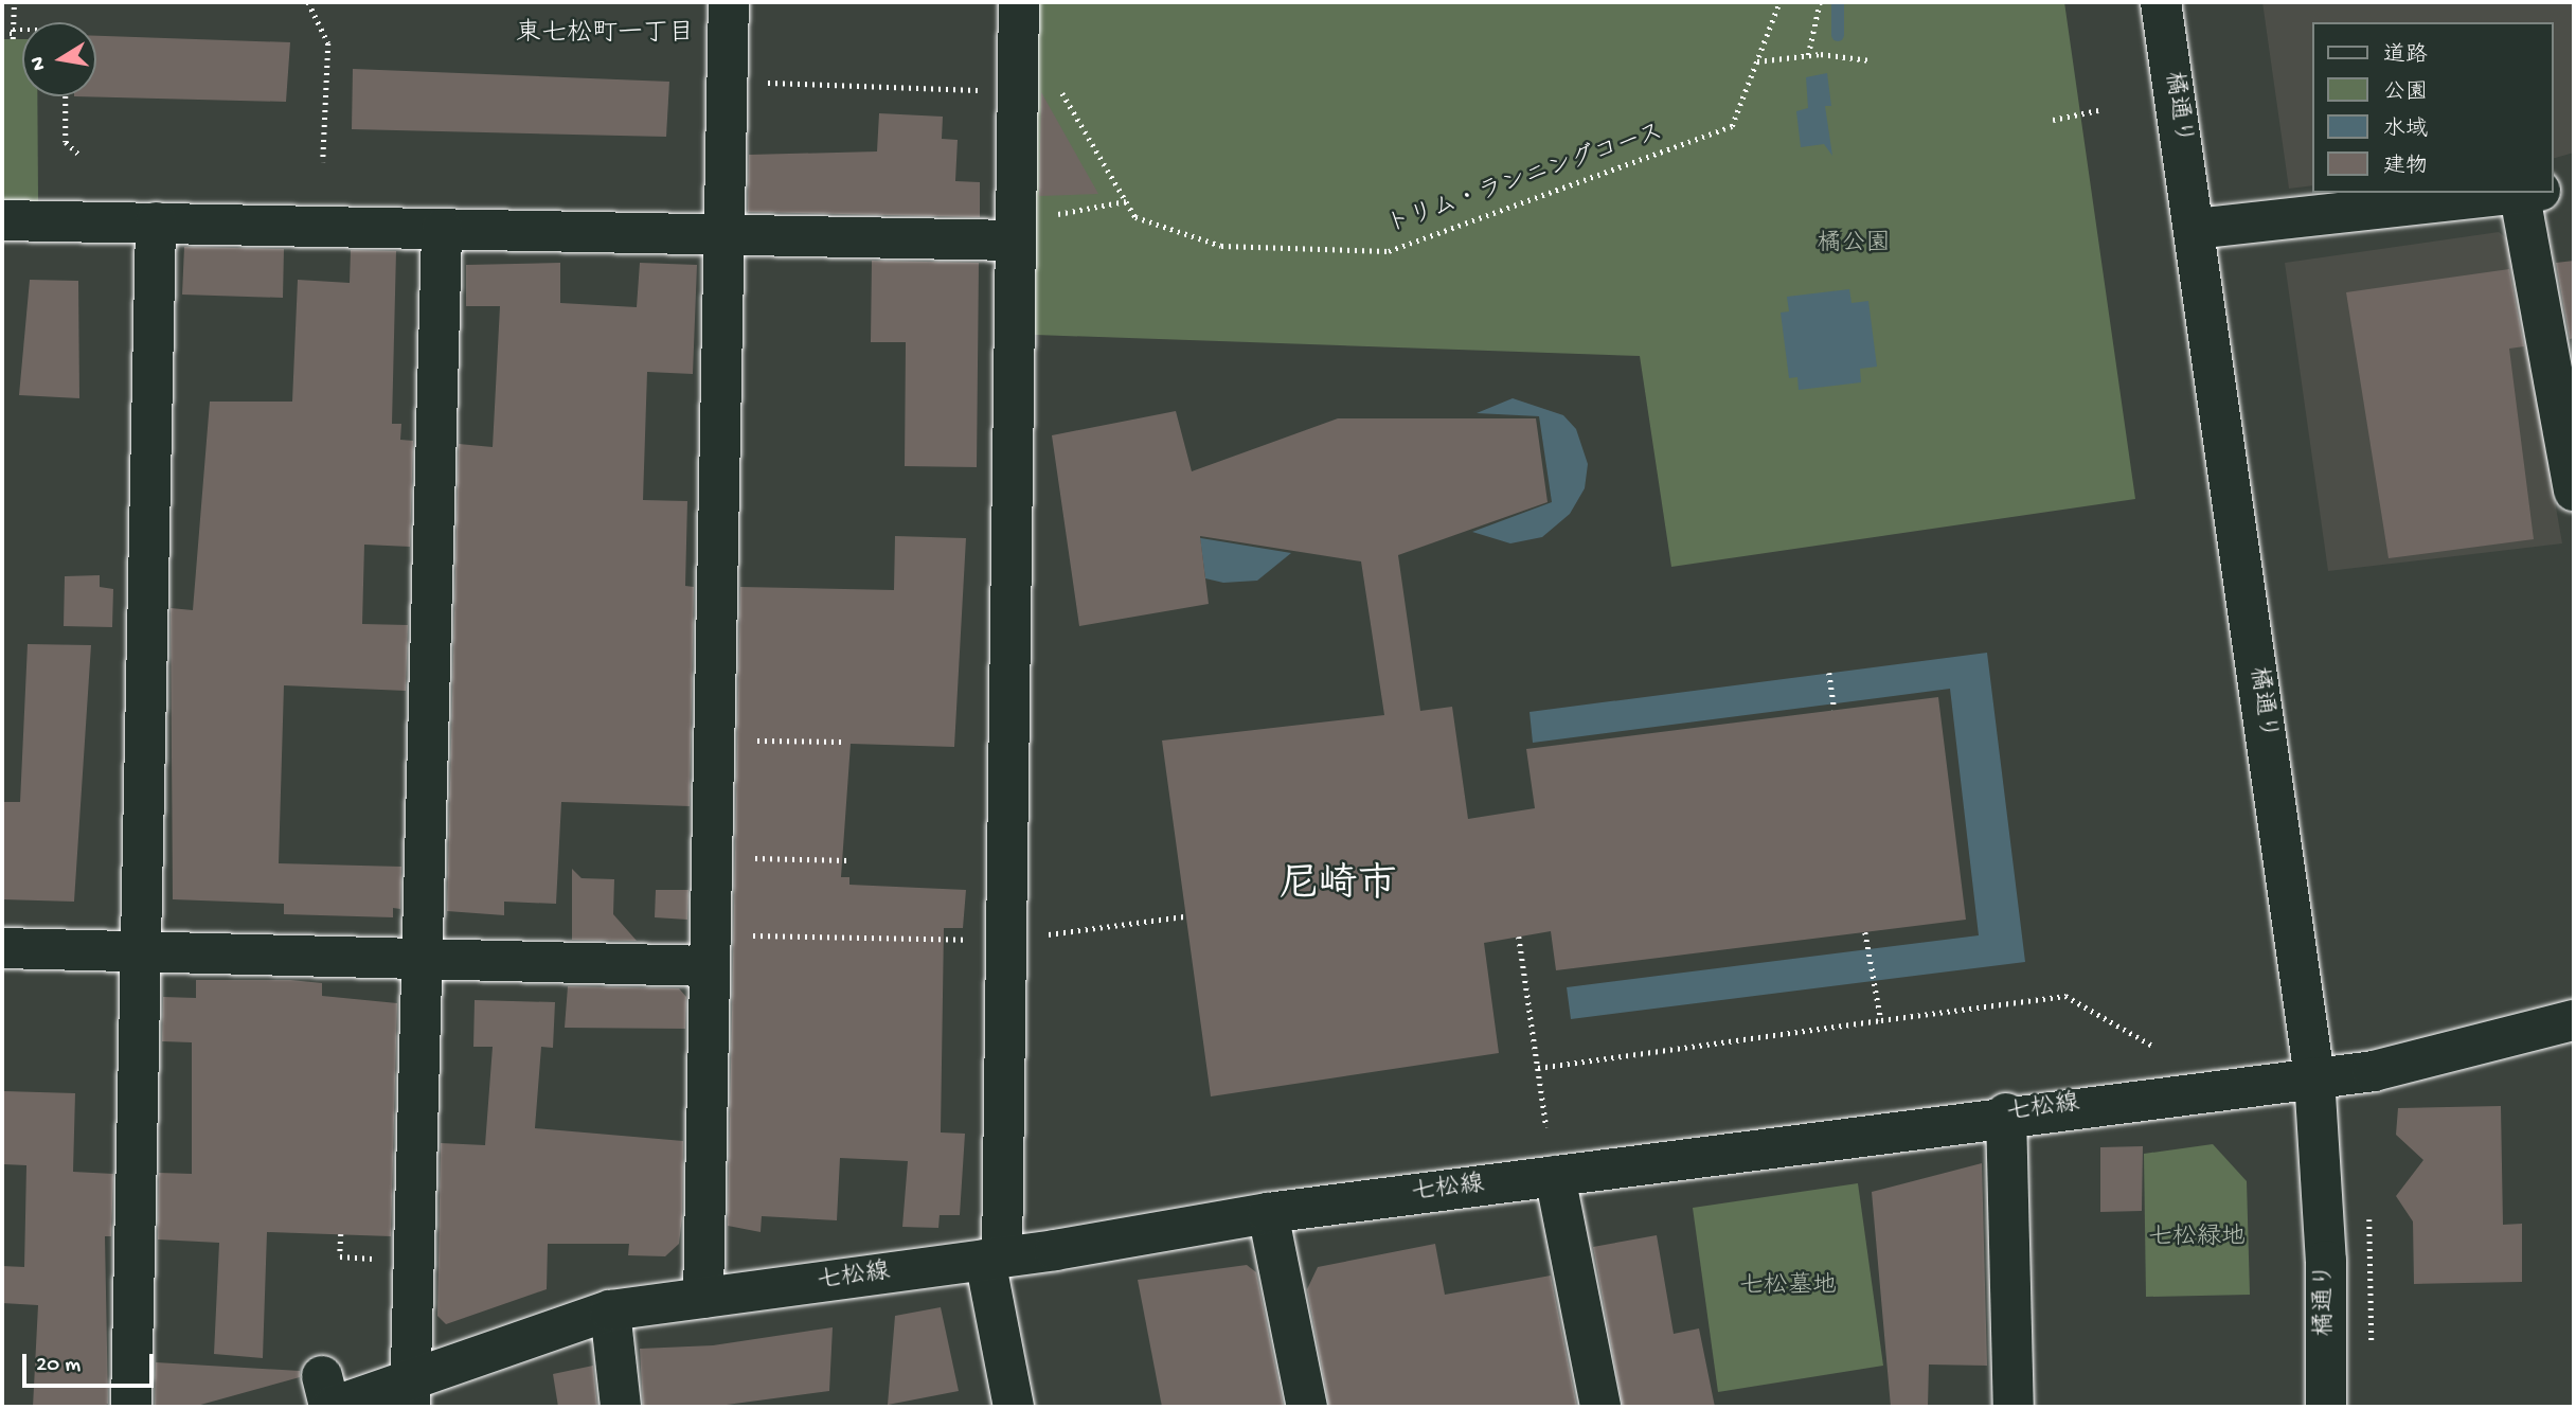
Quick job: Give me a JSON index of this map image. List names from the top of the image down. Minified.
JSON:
{"streets":{"street":["橘通り","七松線"],"path":["トリム・ランニングコース"]},"crossings":[["橘通り","七松線"]],"districts":["東七松町一丁目","尼崎市"],"parks":["橘公園","七松緑地","七松墓地"],"legend":["道路","公園","水域","建物"],"scale_bar":"20 m","north":"left"}
